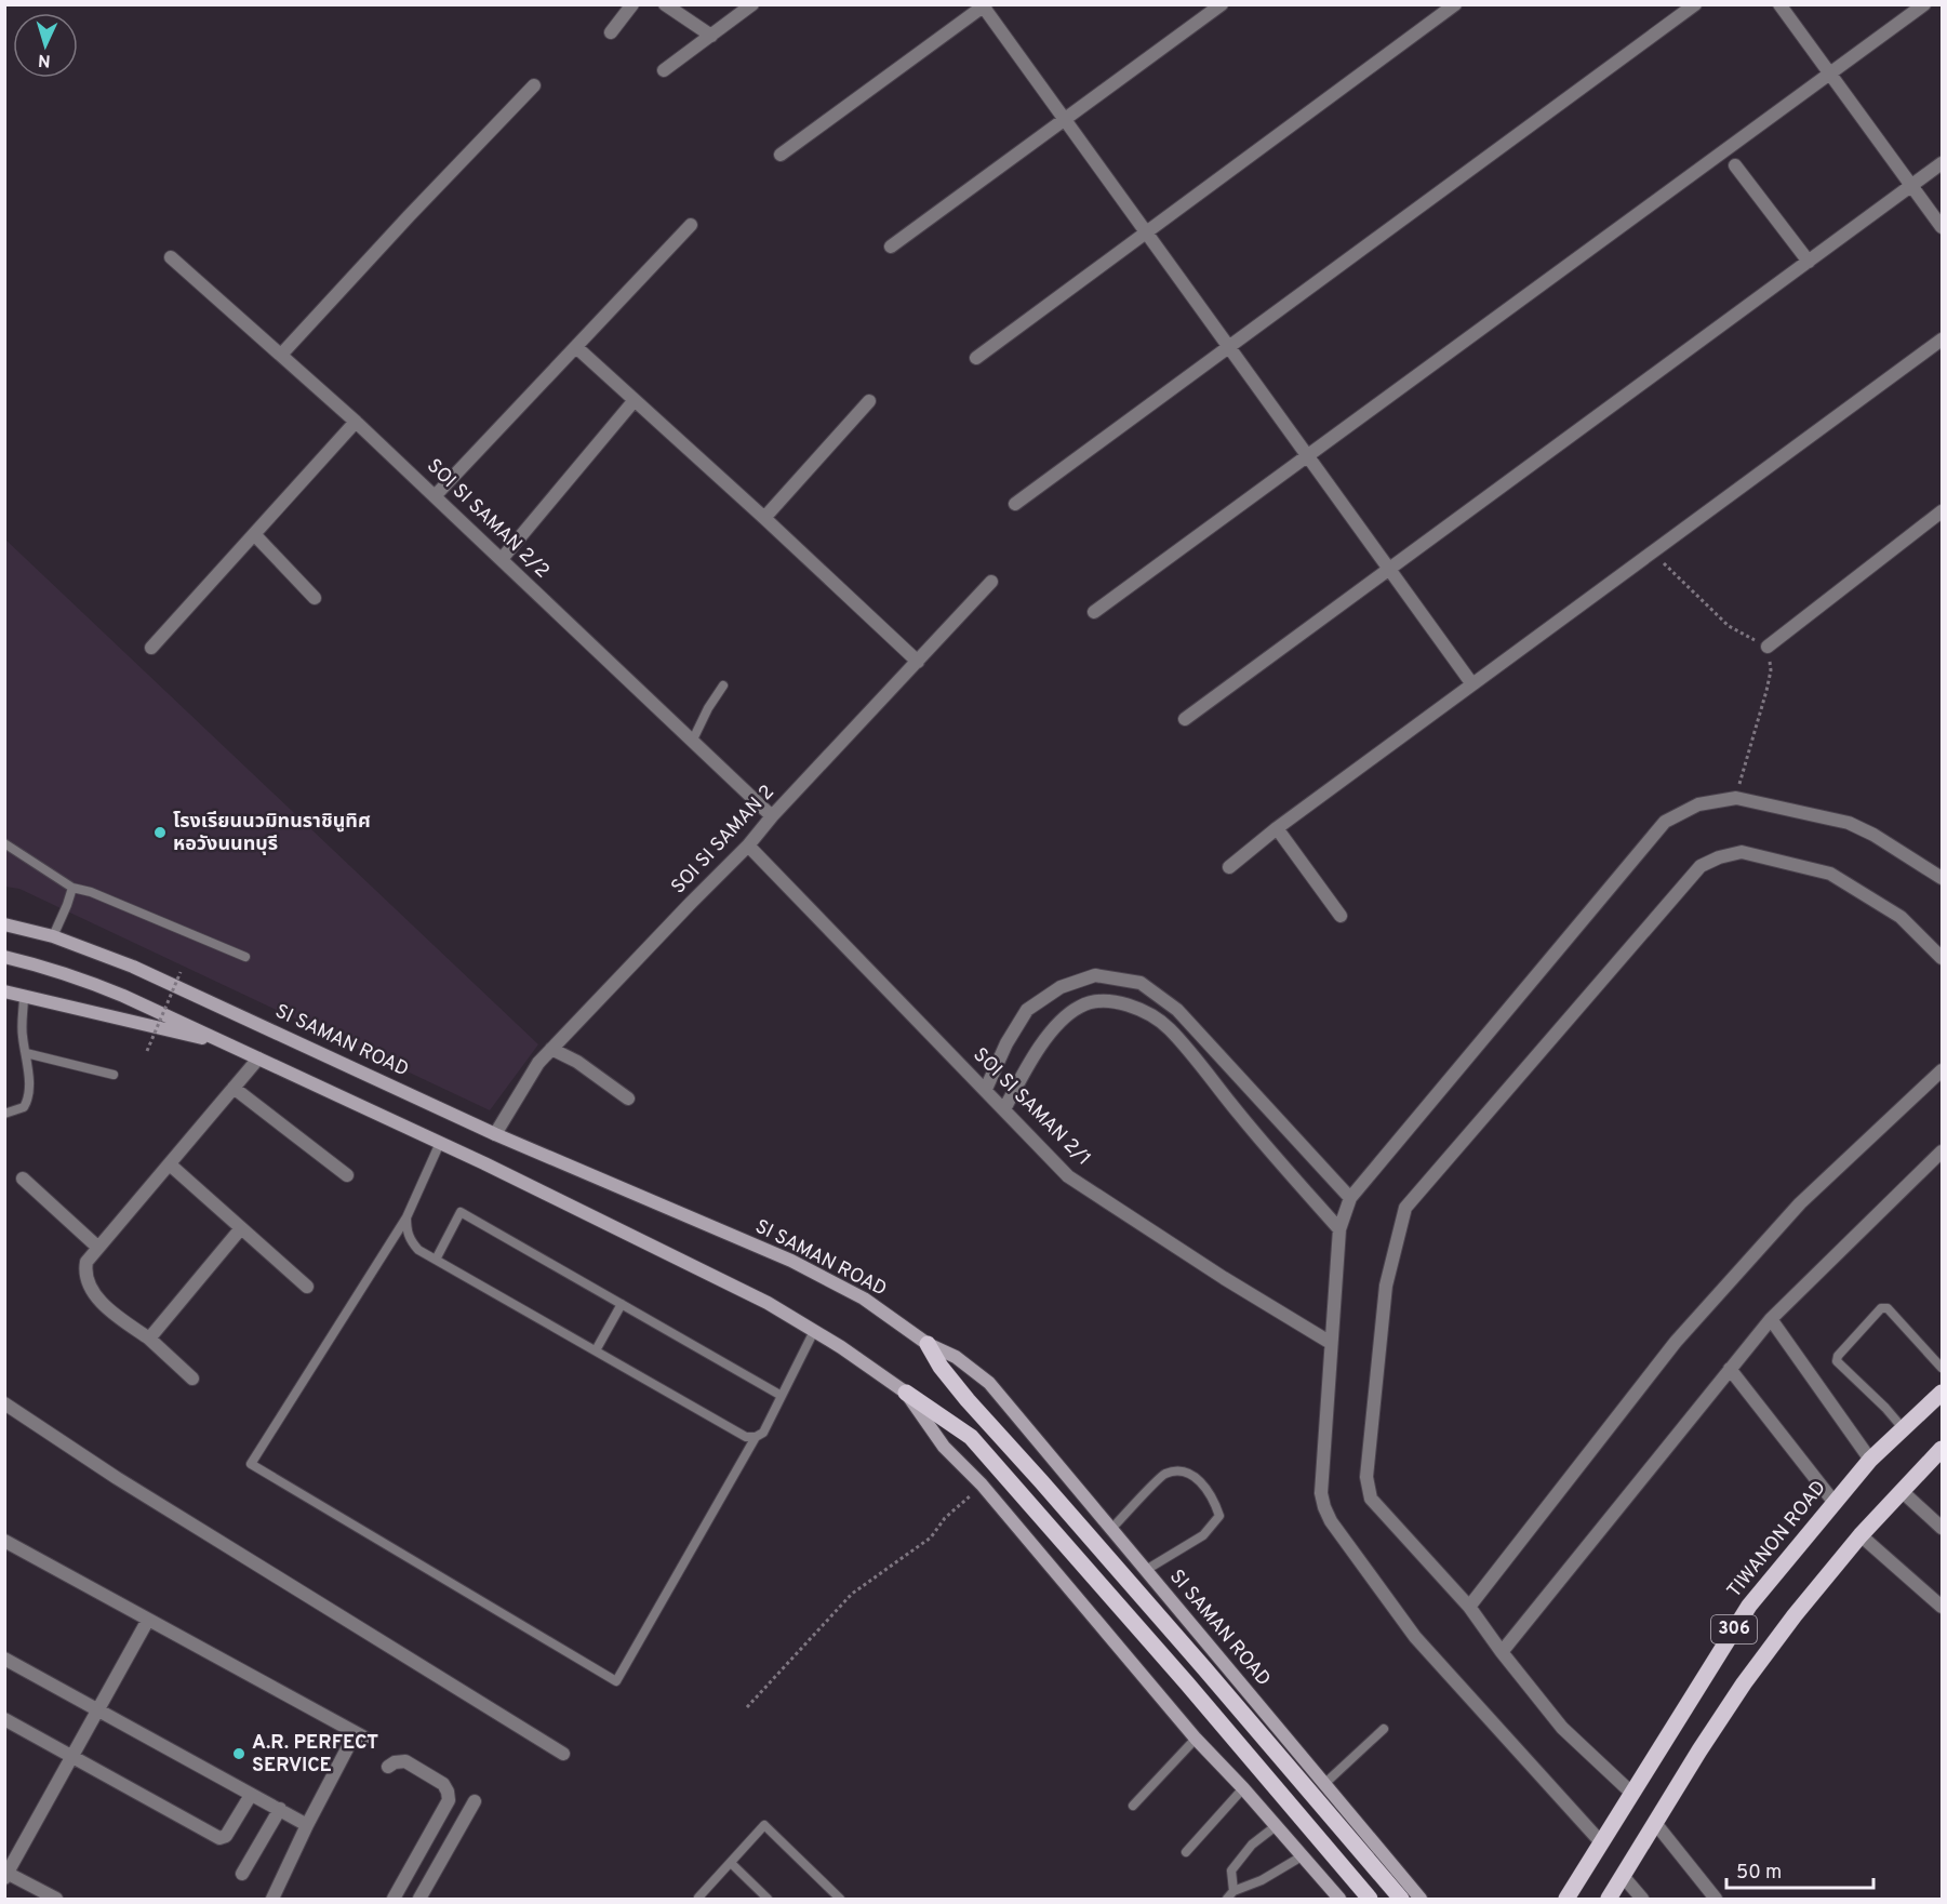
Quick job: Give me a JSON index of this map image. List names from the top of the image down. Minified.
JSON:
{"streets":{"main road":["SI SAMAN ROAD","TIWANON ROAD","306"],"street":["SOI SI SAMAN 2/2","SOI SI SAMAN 2","SOI SI SAMAN 2/1"]},"crossings":[["SOI SI SAMAN 2/2","SOI SI SAMAN 2"],["SOI SI SAMAN 2","SI SAMAN ROAD"],["SOI SI SAMAN 2","SOI SI SAMAN 2/1"]],"places":["โรงเรียนนวมิทนราชินูทิศ หอวังนนทบุรี","A.R. PERFECT SERVICE"],"scale_bar":"50 m","north":"bottom"}
